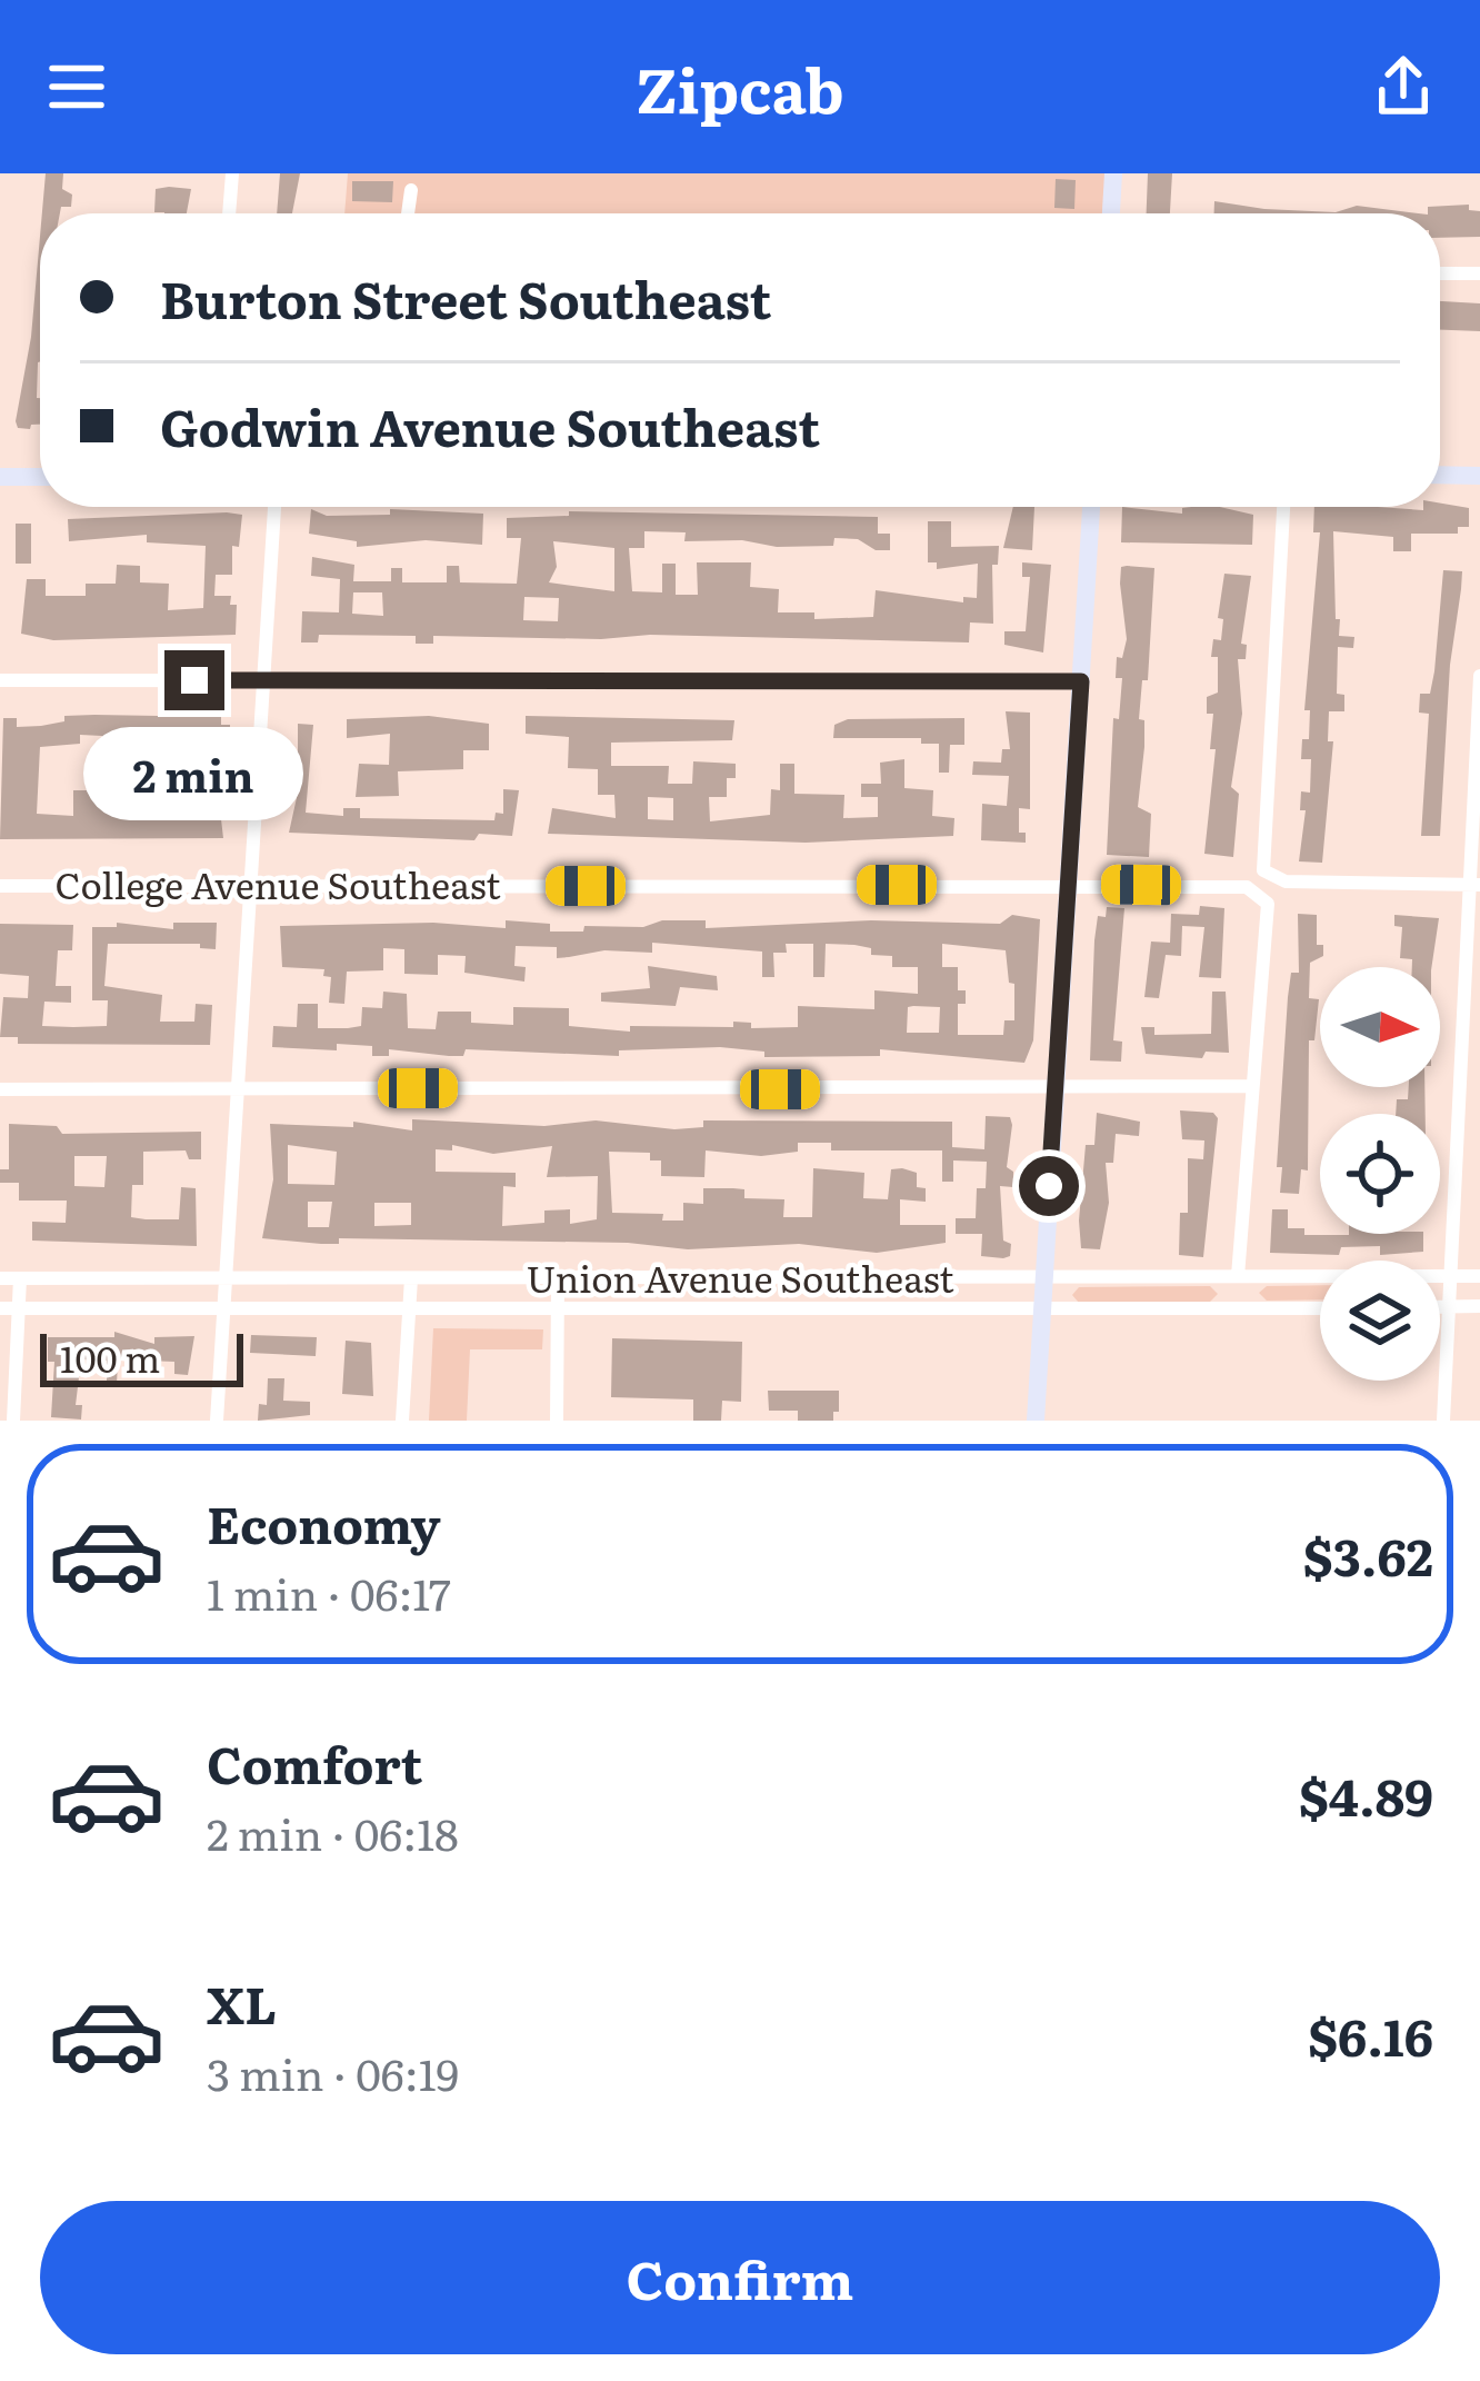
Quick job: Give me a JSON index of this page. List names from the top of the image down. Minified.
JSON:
{"streets":{"street":["College Avenue Southeast","Union Avenue Southeast"]},"scale_bar":"100 m","north":"right","page":{"header":"Zipcab","banner":["Burton Street Southeast","Godwin Avenue Southeast"],"bubble":"2 min","scale":"100 m","list":[{"name":"Economy","note":"1 min · 06:17","value":"$3.62"},{"name":"Comfort","note":"2 min · 06:18","value":"$4.89"},{"name":"XL","note":"3 min · 06:19","value":"$6.16"}],"buttons":"Confirm"}}
